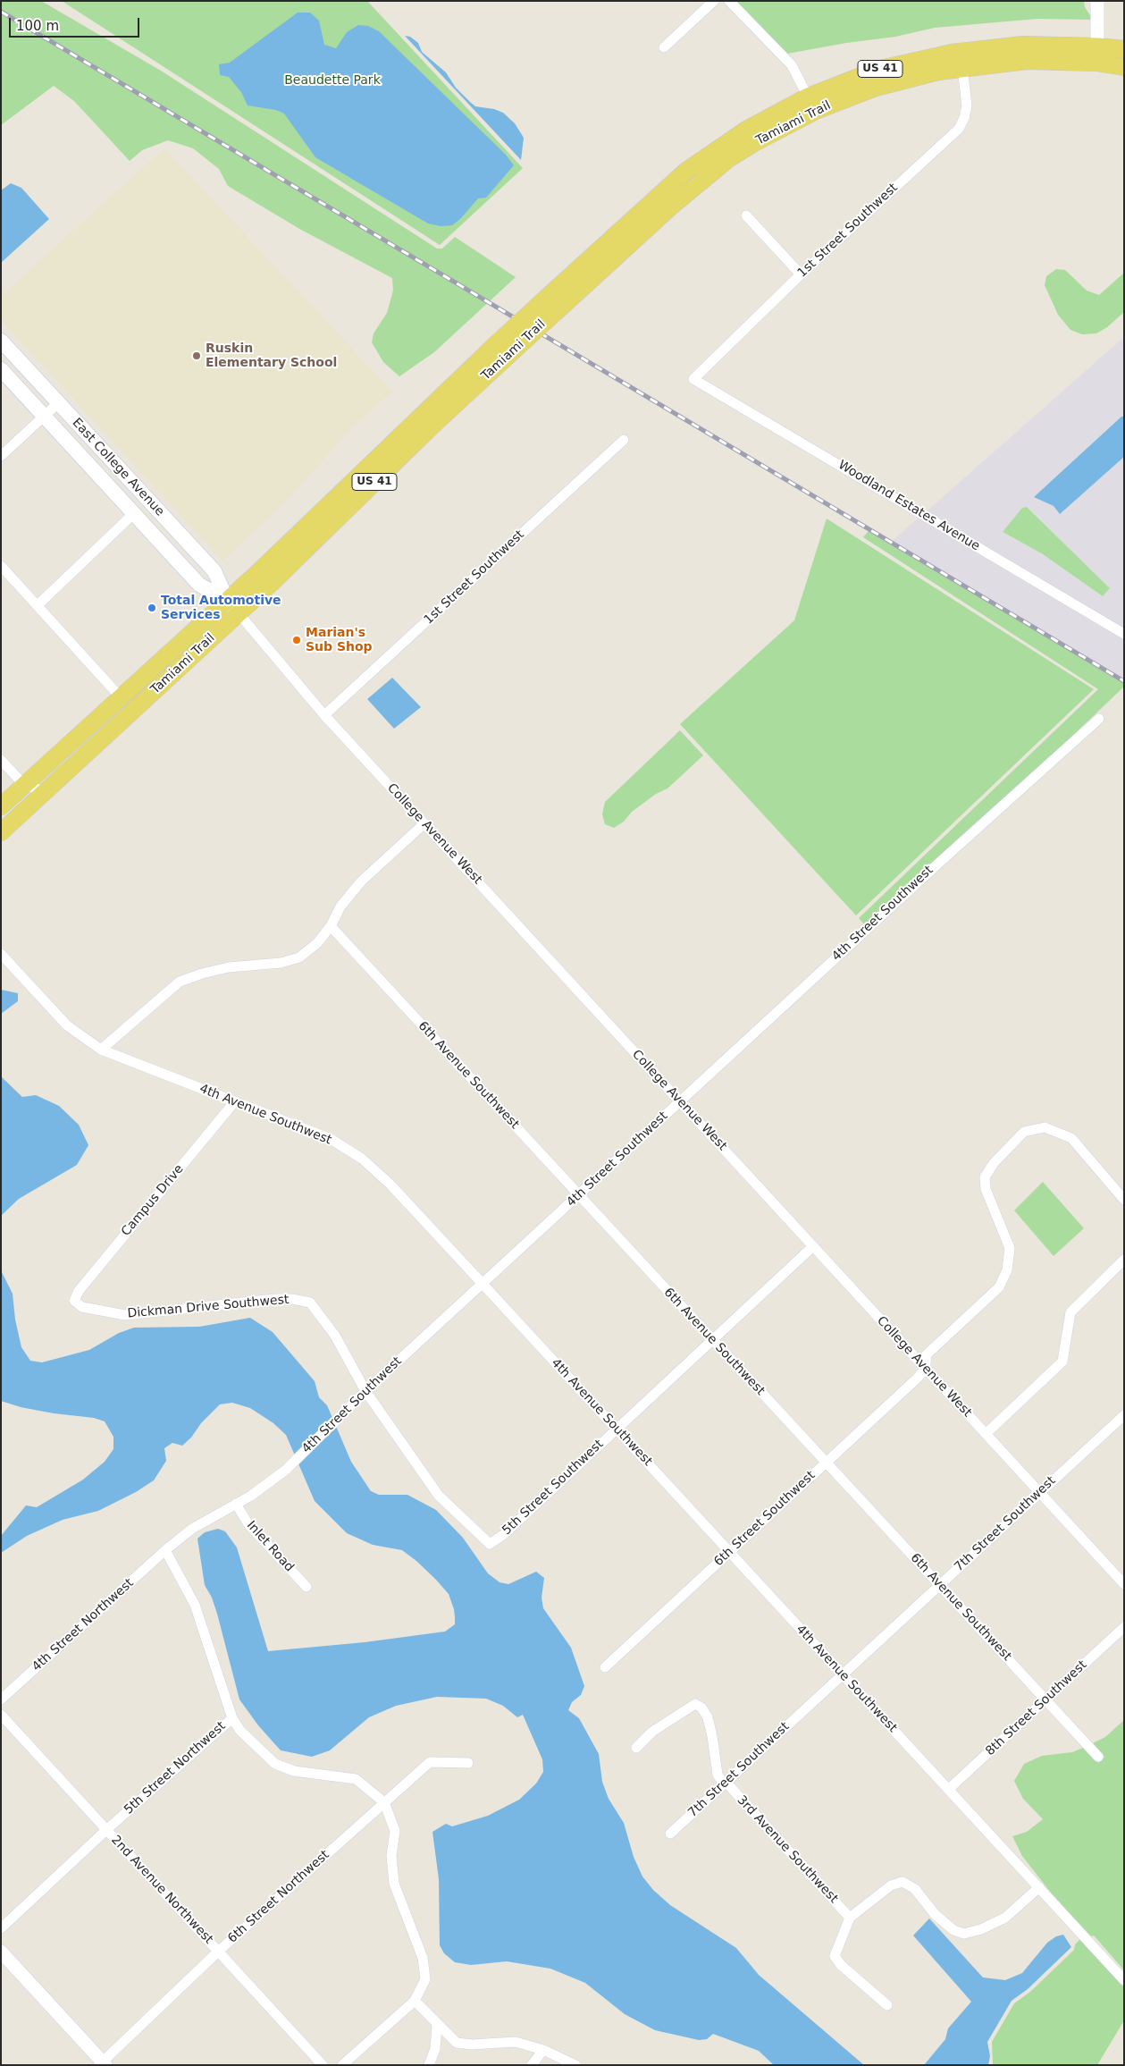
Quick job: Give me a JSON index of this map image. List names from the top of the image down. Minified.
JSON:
{"streets":{"main road":["US 41","Tamiami Trail","East College Avenue"],"street":["1st Street Southwest","Woodland Estates Avenue","College Avenue West","4th Street Southwest","6th Avenue Southwest","4th Avenue Southwest","Campus Drive","Dickman Drive Southwest","5th Street Southwest","6th Street Southwest","7th Street Southwest","Inlet Road","4th Street Northwest","8th Street Southwest","5th Street Northwest","3rd Avenue Southwest","2nd Avenue Northwest","6th Street Northwest"]},"crossings":[["Tamiami Trail","1st Street Southwest"],["Tamiami Trail","East College Avenue"],["Tamiami Trail","College Avenue West"],["1st Street Southwest","Woodland Estates Avenue"],["1st Street Southwest","College Avenue West"],["East College Avenue","College Avenue West"],["College Avenue West","4th Street Southwest"],["College Avenue West","5th Street Southwest"],["College Avenue West","6th Street Southwest"],["College Avenue West","7th Street Southwest"],["4th Street Southwest","6th Avenue Southwest"],["4th Street Southwest","4th Avenue Southwest"],["4th Street Southwest","Dickman Drive Southwest"],["4th Street Southwest","Inlet Road"],["4th Street Southwest","4th Street Northwest"],["6th Avenue Southwest","5th Street Southwest"],["6th Avenue Southwest","6th Street Southwest"],["6th Avenue Southwest","7th Street Southwest"],["6th Avenue Southwest","8th Street Southwest"],["4th Avenue Southwest","Campus Drive"],["4th Avenue Southwest","5th Street Southwest"],["4th Avenue Southwest","6th Street Southwest"],["4th Avenue Southwest","7th Street Southwest"],["4th Avenue Southwest","8th Street Southwest"],["Campus Drive","Dickman Drive Southwest"],["Dickman Drive Southwest","5th Street Southwest"],["7th Street Southwest","3rd Avenue Southwest"],["5th Street Northwest","2nd Avenue Northwest"],["2nd Avenue Northwest","6th Street Northwest"]],"parks":["Beaudette Park"],"places":["Ruskin Elementary School","Total Automotive Services","Marian's Sub Shop"],"scale_bar":"100 m"}
